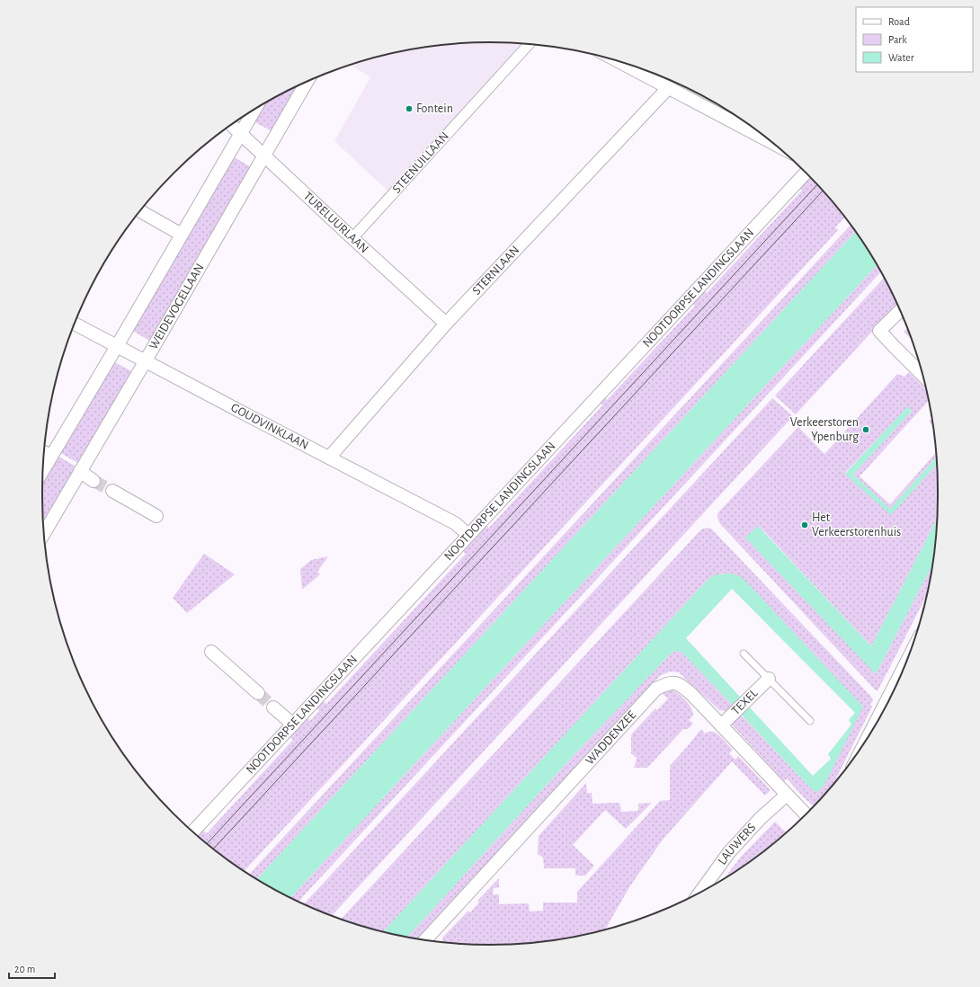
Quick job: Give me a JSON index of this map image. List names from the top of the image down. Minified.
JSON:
{"streets":{"street":["STEENUILLAAN","TURELUURLAAN","STERNLAAN","NOOTDORPSE LANDINGSLAAN","WEIDEVOGELLAAN","GOUDVINKLAAN","TEXEL","WADDENZEE","LAUWERS"]},"crossings":[["STEENUILLAAN","TURELUURLAAN"],["TURELUURLAAN","STERNLAAN"],["TURELUURLAAN","WEIDEVOGELLAAN"],["STERNLAAN","GOUDVINKLAAN"],["NOOTDORPSE LANDINGSLAAN","GOUDVINKLAAN"],["WEIDEVOGELLAAN","GOUDVINKLAAN"],["TEXEL","WADDENZEE"],["WADDENZEE","LAUWERS"]],"places":["Fontein","Verkeerstoren Ypenburg","Het Verkeerstorenhuis"],"legend":["Road","Park","Water"],"scale_bar":"20 m"}
